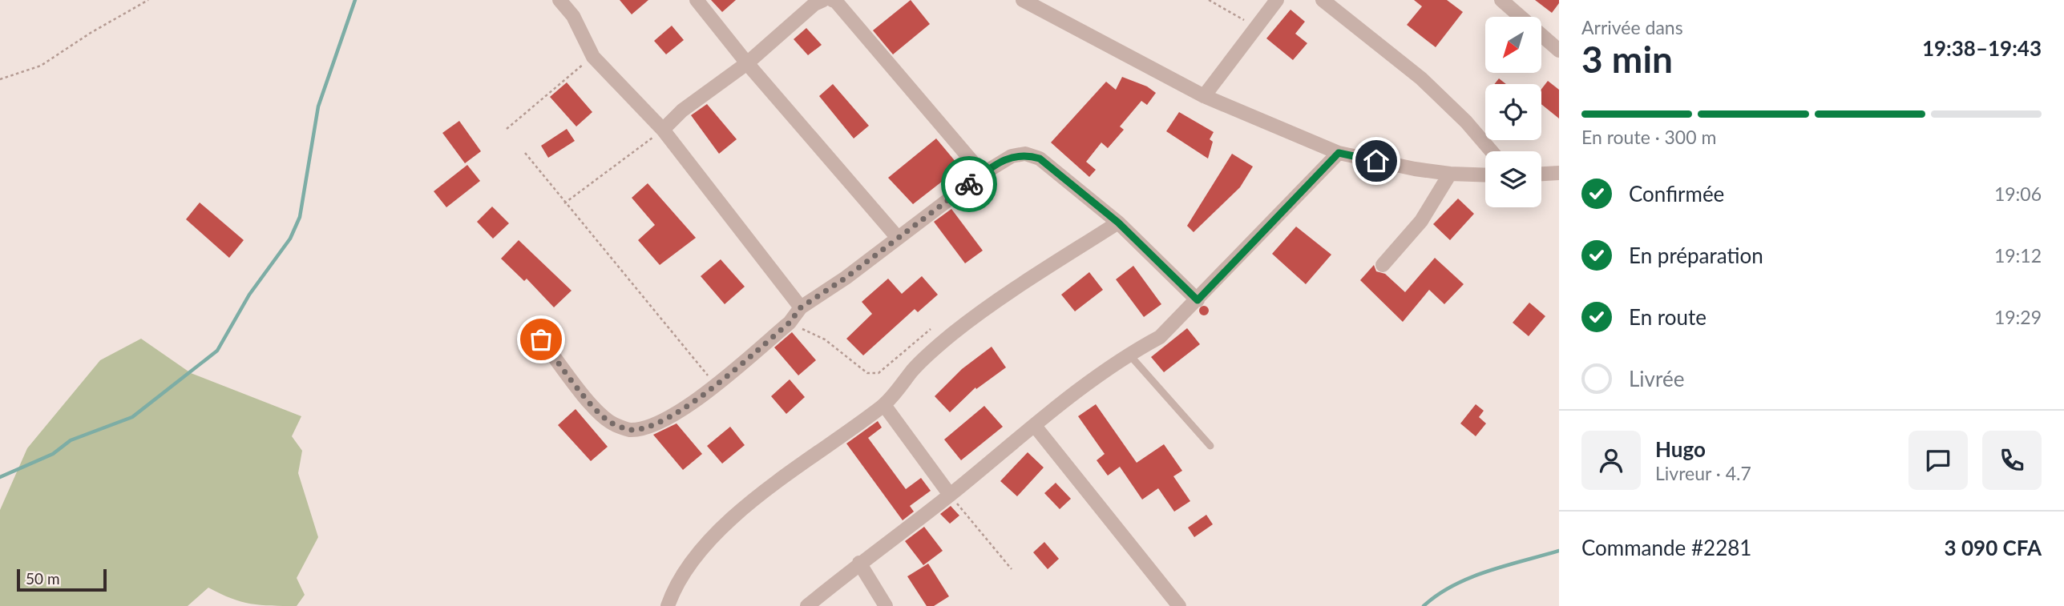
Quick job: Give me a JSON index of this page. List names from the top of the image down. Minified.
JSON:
{"scale_bar":"50 m","north":"bottom left","page":{"heading":["3 min","Arrivée dans","19:38–19:43"],"panel":["Hugo","Livreur · 4.7","Commande #2281","3 090 CFA"],"bar":"En route · 300 m","list":[["Confirmée","19:06"],["En préparation","19:12"],["En route","19:29"],"Livrée"],"scale":"50 m"}}
